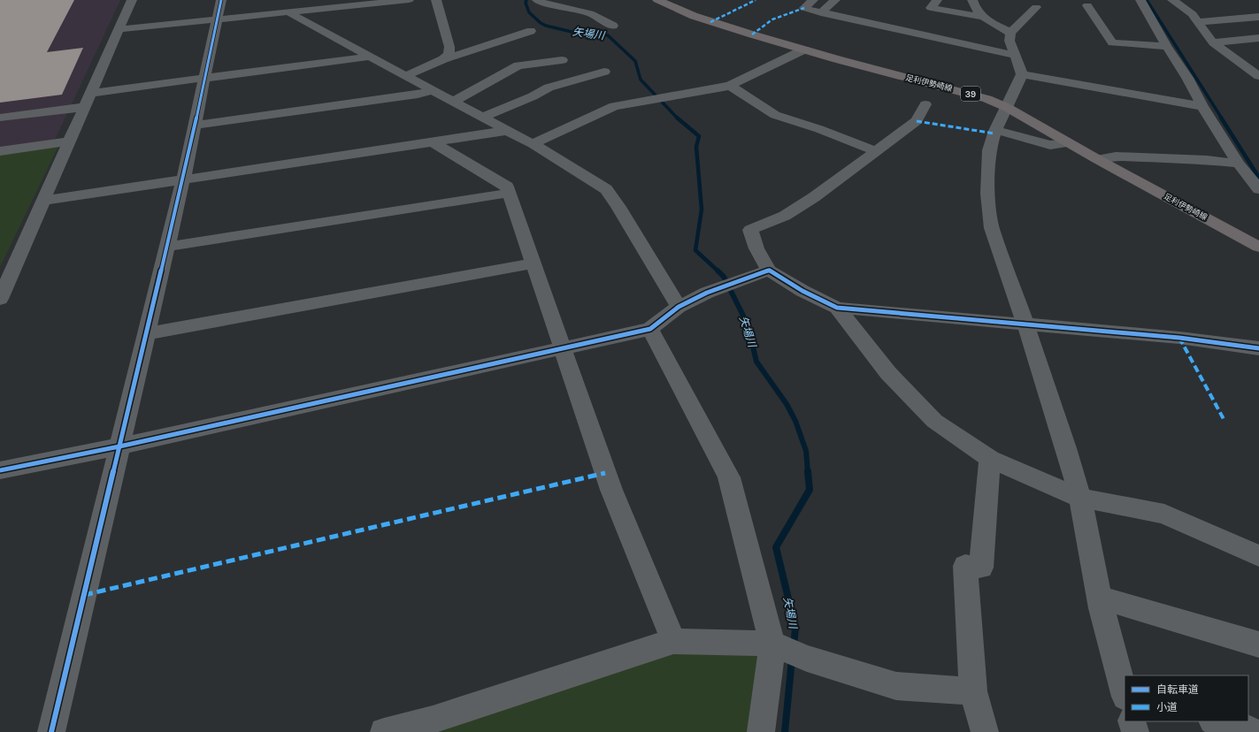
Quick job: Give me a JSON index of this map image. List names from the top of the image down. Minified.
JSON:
{"streets":{"main road":["足利伊勢崎線","39"]},"water":["矢場川"],"legend":["自転車道","小道"]}
